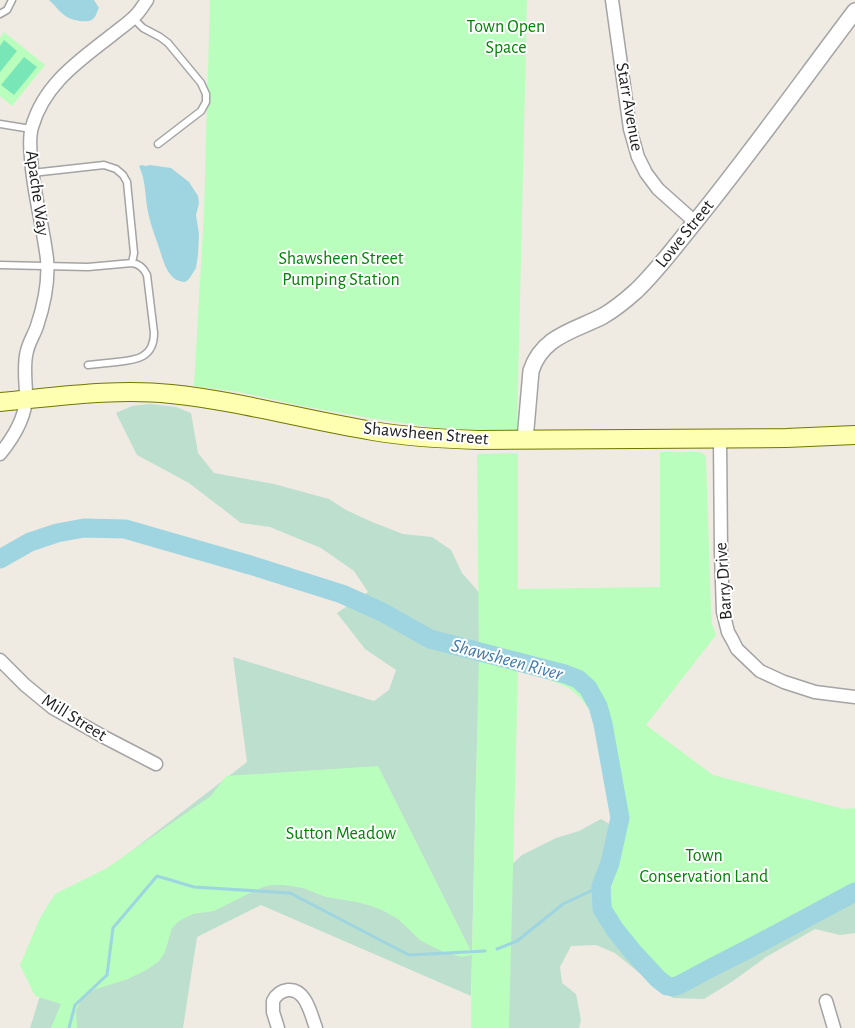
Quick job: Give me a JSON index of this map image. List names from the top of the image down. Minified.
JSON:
{"streets":{"main road":["Shawsheen Street"],"street":["Starr Avenue","Apache Way","Lowe Street","Barry Drive","Mill Street"]},"crossings":[["Starr Avenue","Lowe Street"],["Apache Way","Shawsheen Street"],["Lowe Street","Shawsheen Street"],["Shawsheen Street","Barry Drive"]],"water":["Shawsheen River"],"parks":["Town Open Space","Shawsheen Street Pumping Station","Sutton Meadow","Town Conservation Land"]}
